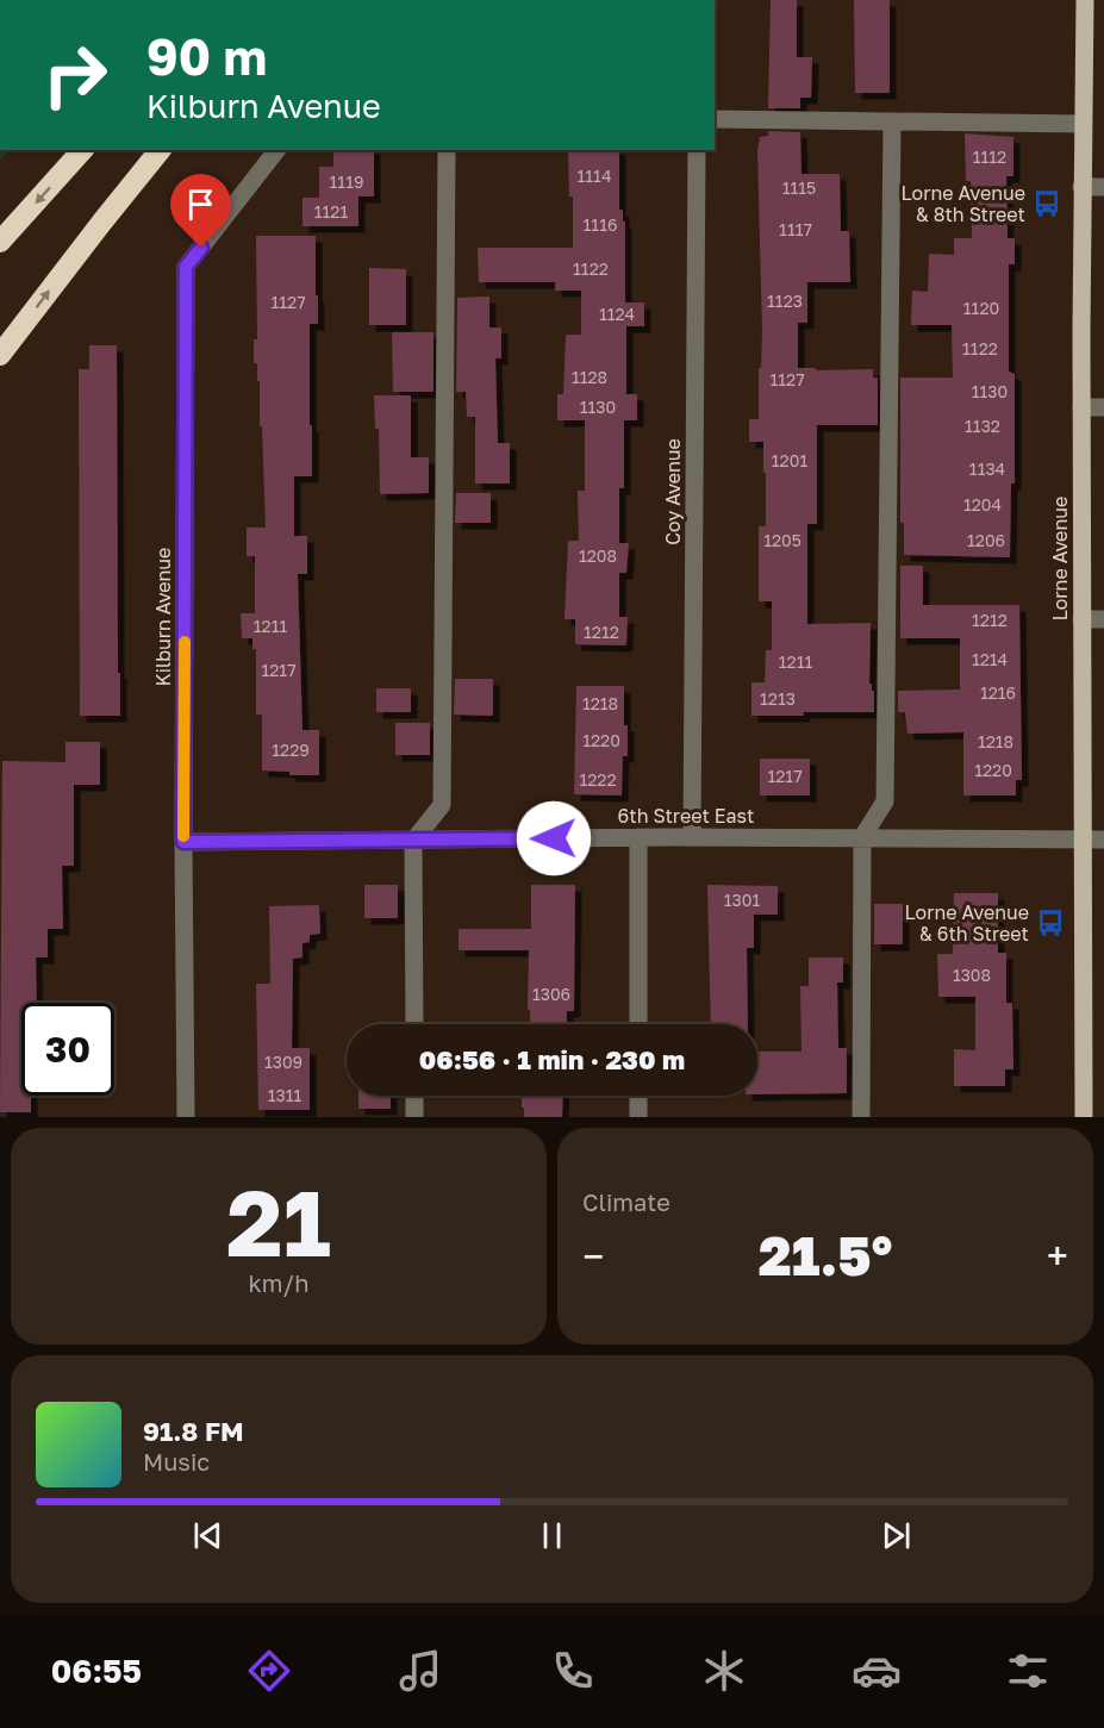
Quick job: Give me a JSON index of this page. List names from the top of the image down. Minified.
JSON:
{"streets":{"main road":["Lorne Avenue"],"street":["Coy Avenue","Kilburn Avenue","6th Street East"]},"crossings":[["Coy Avenue","6th Street East"],["Lorne Avenue","6th Street East"],["Kilburn Avenue","6th Street East"]],"places":{"bus stop":["Lorne Avenue & 8th Street","Lorne Avenue & 6th Street"]},"house_numbers":["1112","1114","1119","1115","1121","1116","1117","1122","1123","1127","1120","1124","1122","1128","1127","1130","1130","1132","1201","1134","1204","1205","1206","1208","1212","1211","1212","1214","1211","1217","1216","1213","1218","1220","1218","1229","1220","1217","1222","1301","1308","1306","1309","1311"],"page":{"turn":["90 m","Kilburn Avenue"],"limit":"30","trip":"06:56 · 1 min · 230 m","tile":[["21","km/h"],"Climate"],"heat":["−","21.5°","+"],"song":["91.8 FM","Music"],"tabs":"06:55"}}
